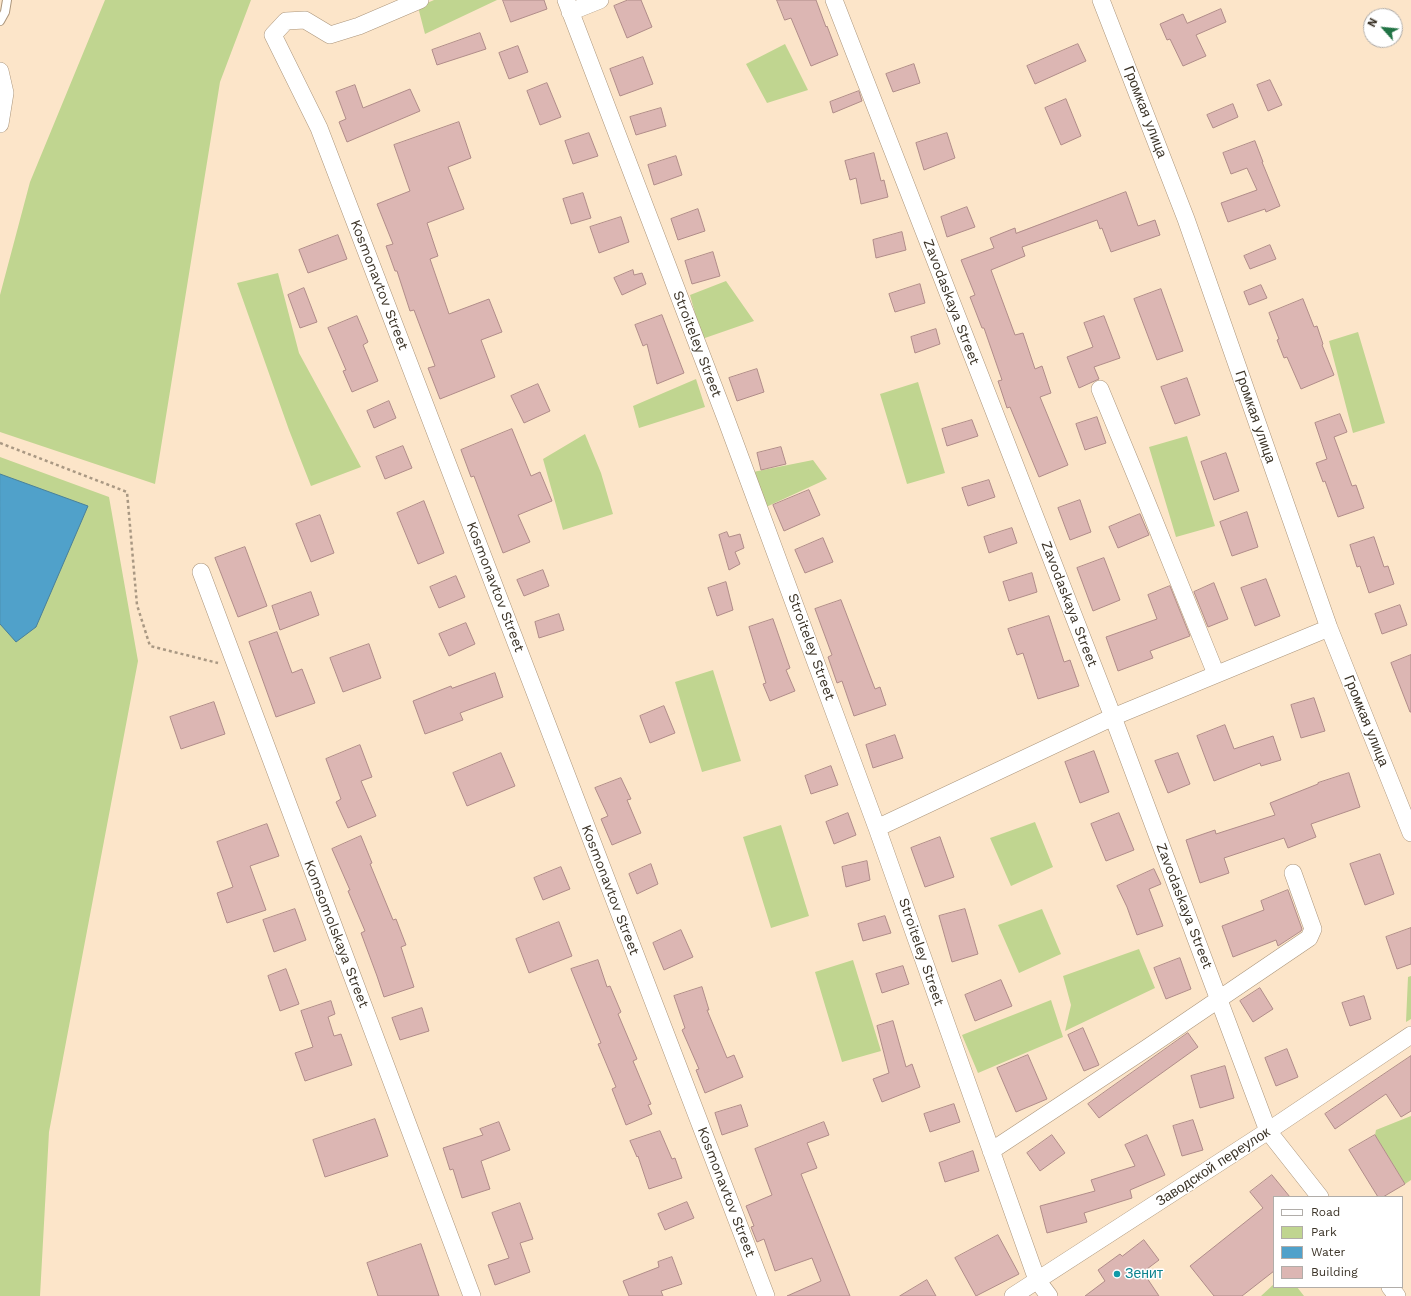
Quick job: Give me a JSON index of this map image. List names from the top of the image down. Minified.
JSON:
{"streets":{"street":["Громкая улица","Kosmonavtov Street","Zavodaskaya Street","Stroiteley Street","Komsomolskaya Street","Заводской переулок"]},"crossings":[["Zavodaskaya Street","Заводской переулок"],["Stroiteley Street","Заводской переулок"]],"places":["Зенит"],"legend":["Road","Park","Water","Building"],"north":"top left"}
